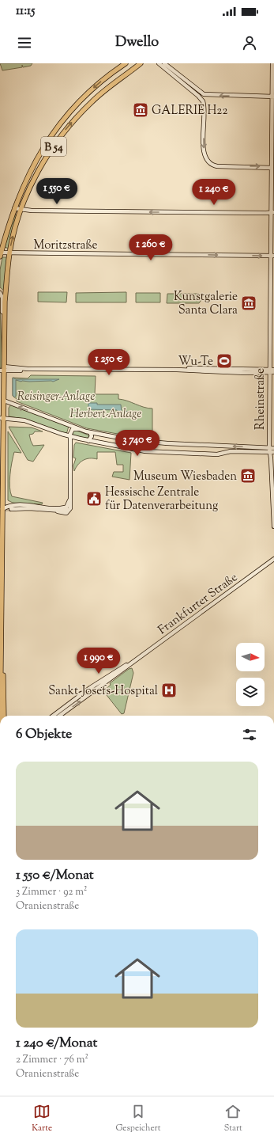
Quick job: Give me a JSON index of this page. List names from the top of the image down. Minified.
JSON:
{"streets":{"main road":["B 54"],"street":["Moritzstraße","Rheinstraße","Frankfurter Straße"]},"crossings":[["B 54","Moritzstraße"],["Moritzstraße","Rheinstraße"]],"one_way":["Moritzstraße"],"parks":["Reisinger-Anlage","Herbert-Anlage"],"places":{"museum":["GALERIE H22","Kunstgalerie Santa Clara","Museum Wiesbaden"],"sports":["Wu-Te"],"public building":["Hessische Zentrale für Datenverarbeitung"],"hospital":["Sankt-Josefs-Hospital"]},"north":"right","page":{"status":"11:15","header":"Dwello","price":["1 550 €","1 240 €","1 260 €","1 250 €","3 740 €","1 990 €"],"heading":"6 Objekte","list":[{"name":"1 550 €/Monat","note":"3 Zimmer · 92 m² · Oranienstraße"},{"name":"1 240 €/Monat","note":"2 Zimmer · 76 m² · Oranienstraße"}],"tabs":["Karte","Gespeichert","Start"]}}
